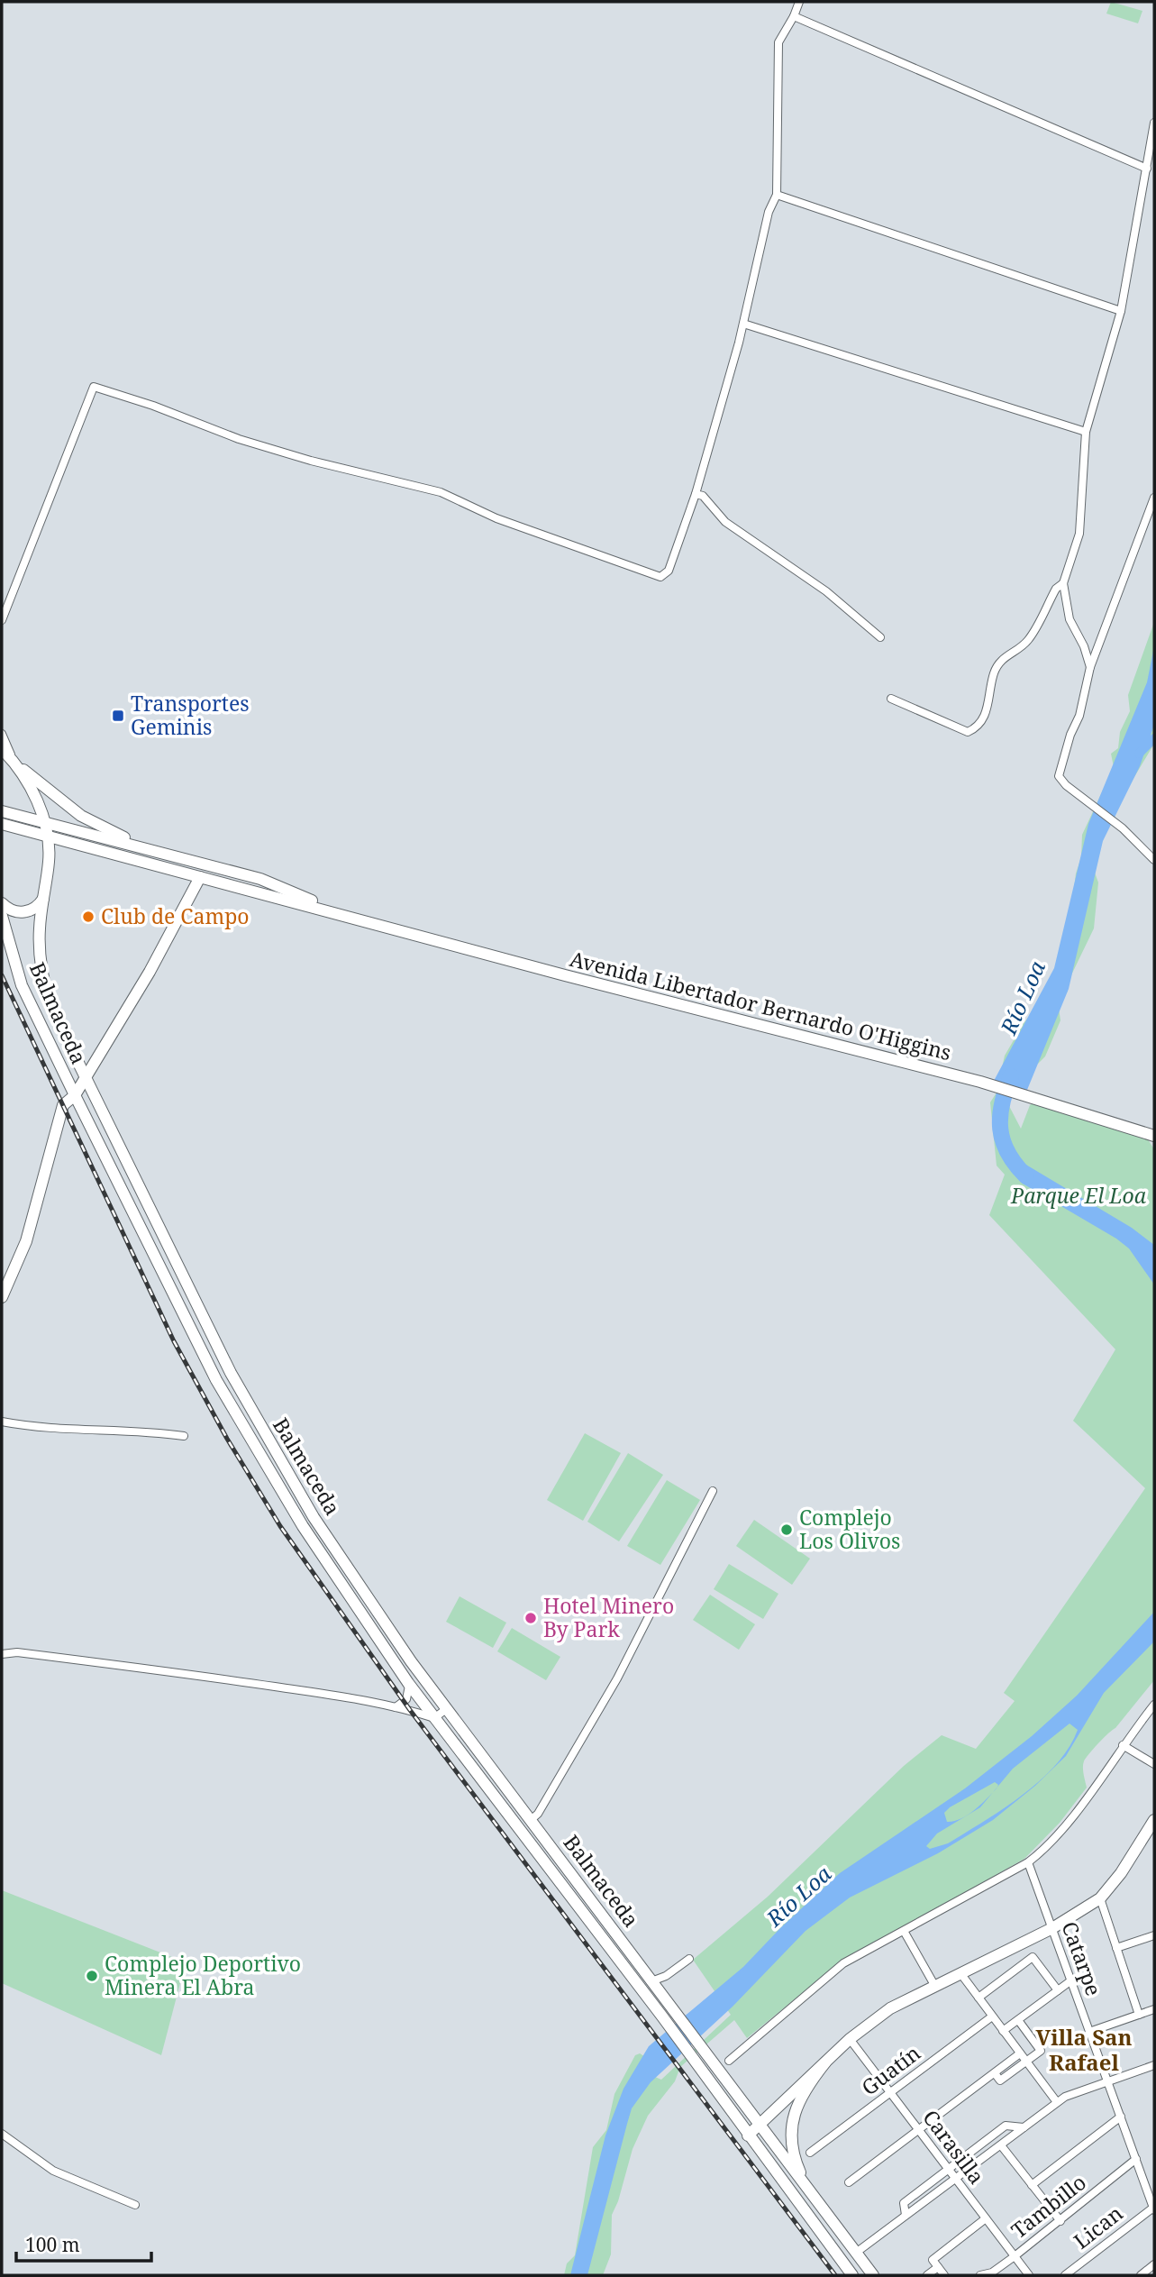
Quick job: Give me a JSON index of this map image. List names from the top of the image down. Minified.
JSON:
{"streets":{"main road":["Avenida Libertador Bernardo O'Higgins","Balmaceda"],"street":["Catarpe","Guatín","Carasilla","Tambillo","Lican"]},"crossings":[["Avenida Libertador Bernardo O'Higgins","Balmaceda"],["Catarpe","Tambillo"],["Catarpe","Lican"],["Guatín","Carasilla"],["Carasilla","Tambillo"]],"districts":["Villa San Rafael"],"water":["Río Loa"],"parks":["Parque El Loa"],"places":{"transit":["Transportes Geminis"],"other":["Club de Campo","Complejo Los Olivos","Hotel Minero By Park","Complejo Deportivo Minera El Abra"]},"scale_bar":"100 m"}
